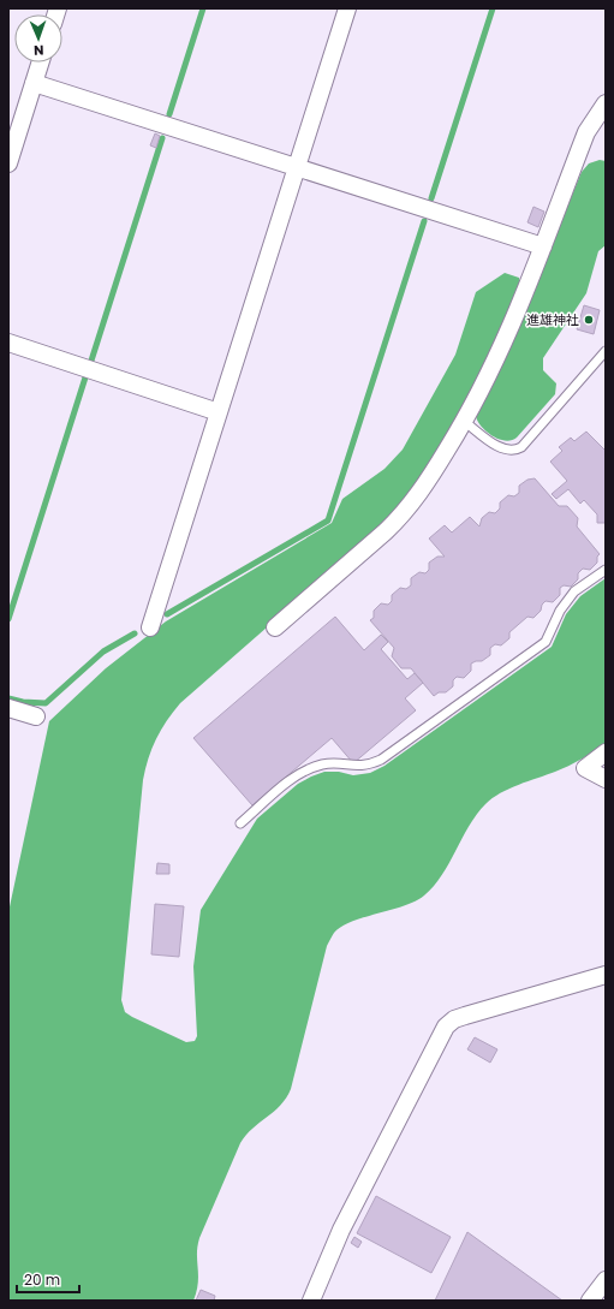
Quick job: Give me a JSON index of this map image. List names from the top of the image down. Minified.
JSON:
{"places":["進雄神社"],"scale_bar":"20 m","north":"bottom"}
